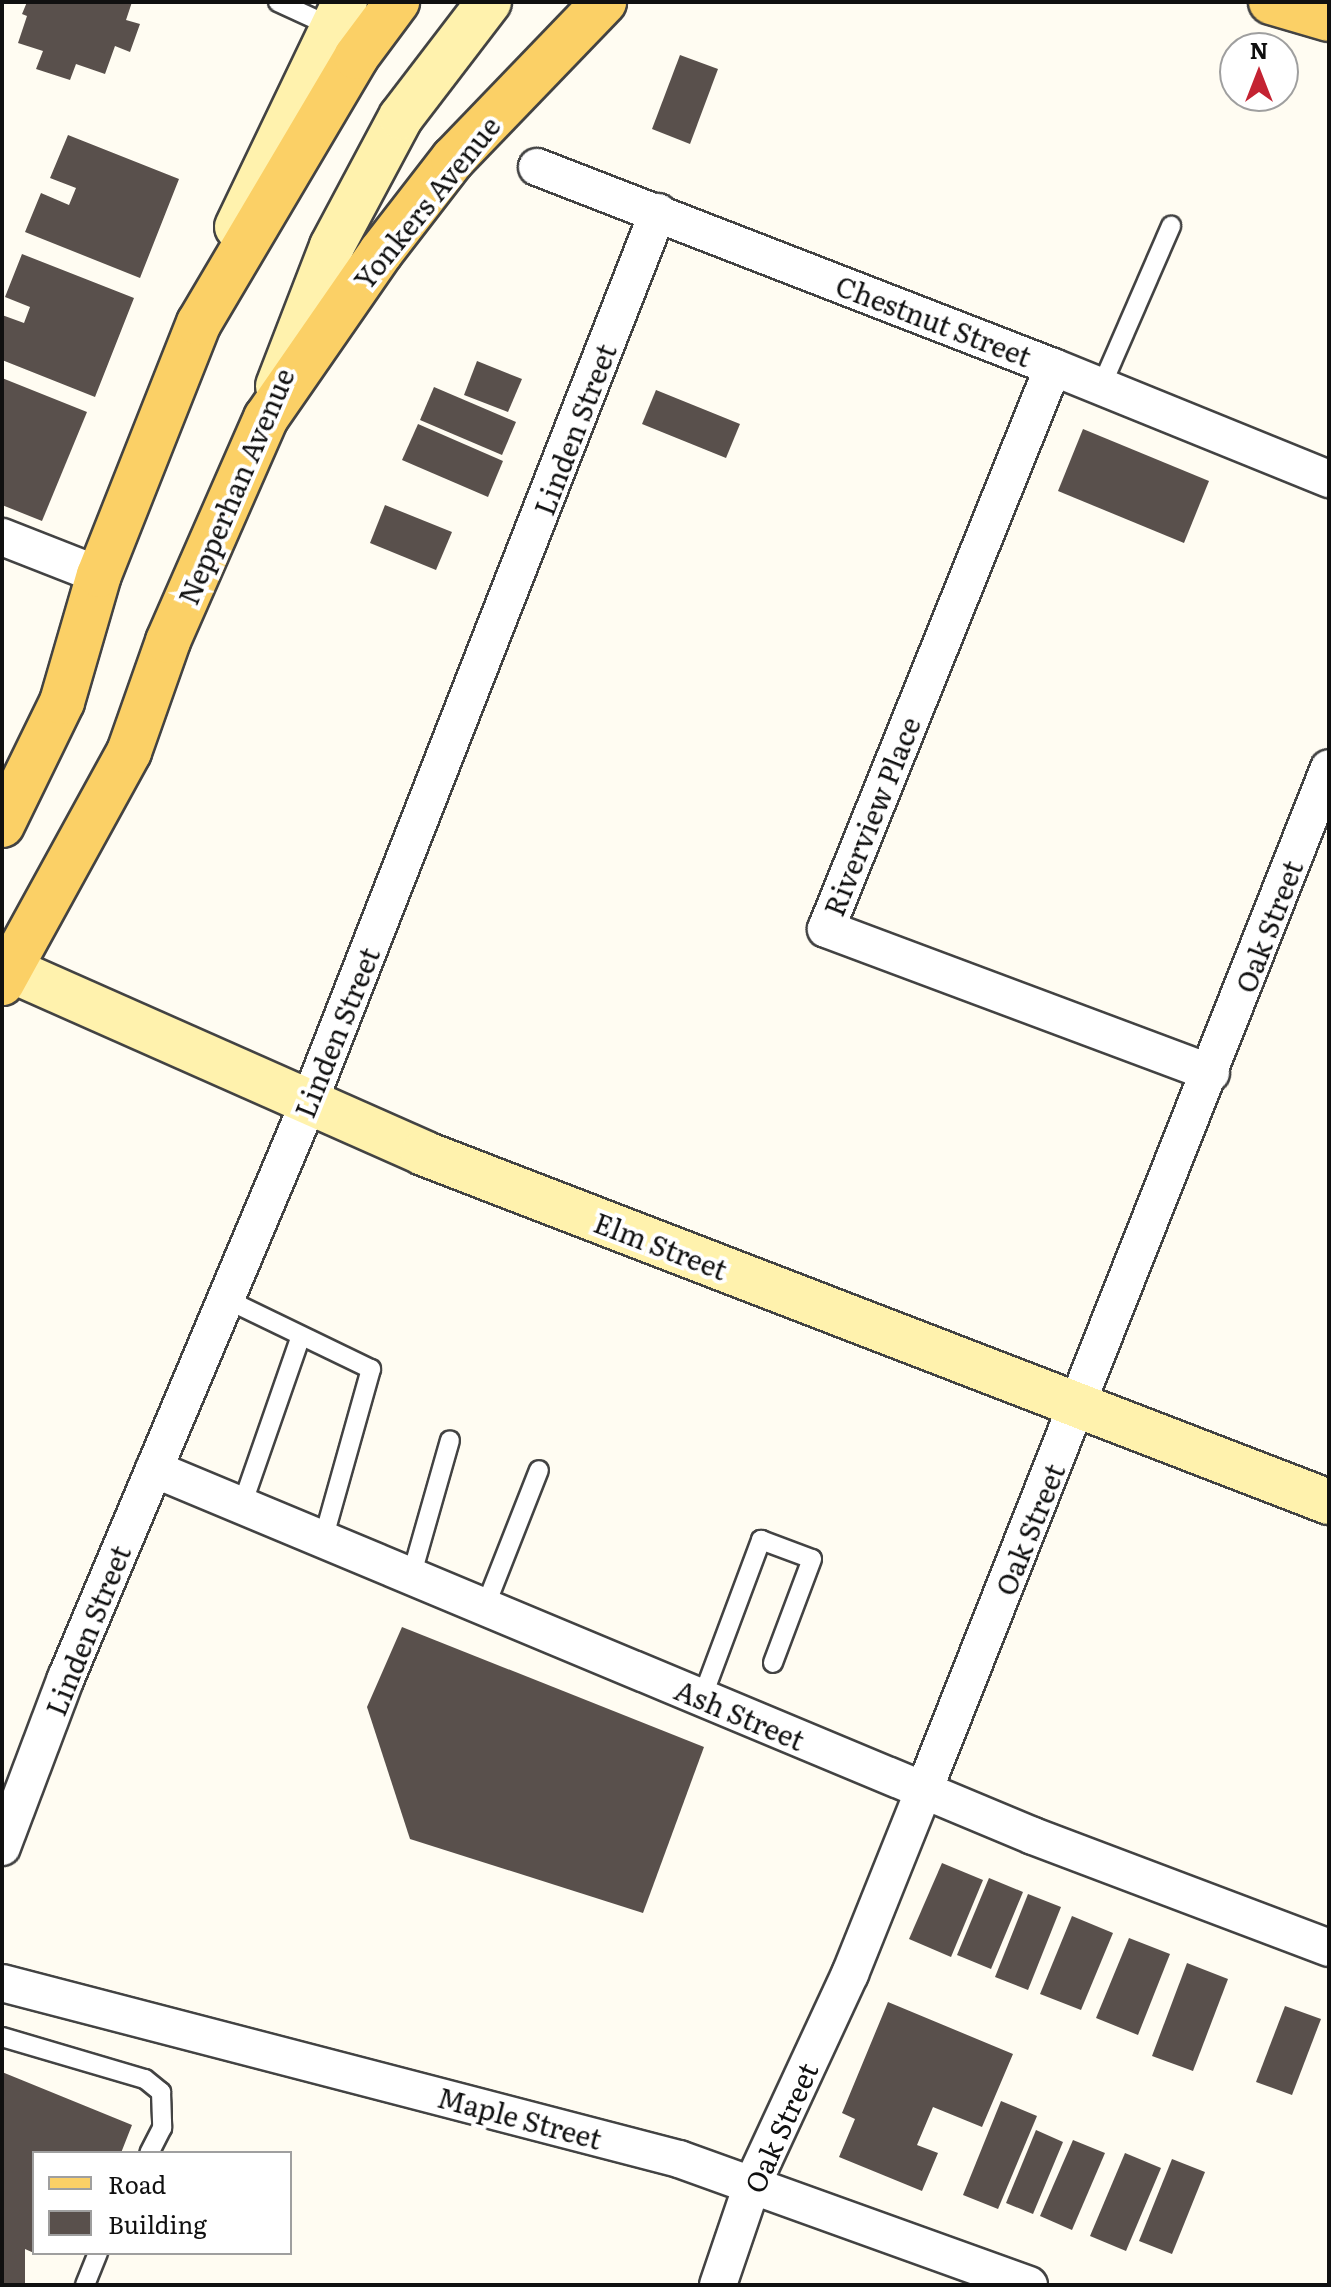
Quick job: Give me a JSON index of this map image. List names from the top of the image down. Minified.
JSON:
{"streets":{"main road":["Yonkers Avenue","Nepperhan Avenue"],"street":["Chestnut Street","Linden Street","Riverview Place","Oak Street","Elm Street","Ash Street","Maple Street"]},"crossings":[["Yonkers Avenue","Nepperhan Avenue"],["Chestnut Street","Linden Street"],["Chestnut Street","Riverview Place"],["Linden Street","Elm Street"],["Linden Street","Ash Street"],["Nepperhan Avenue","Elm Street"],["Riverview Place","Oak Street"],["Oak Street","Elm Street"],["Oak Street","Ash Street"],["Oak Street","Maple Street"]],"legend":["Road","Building"],"north":"top"}
